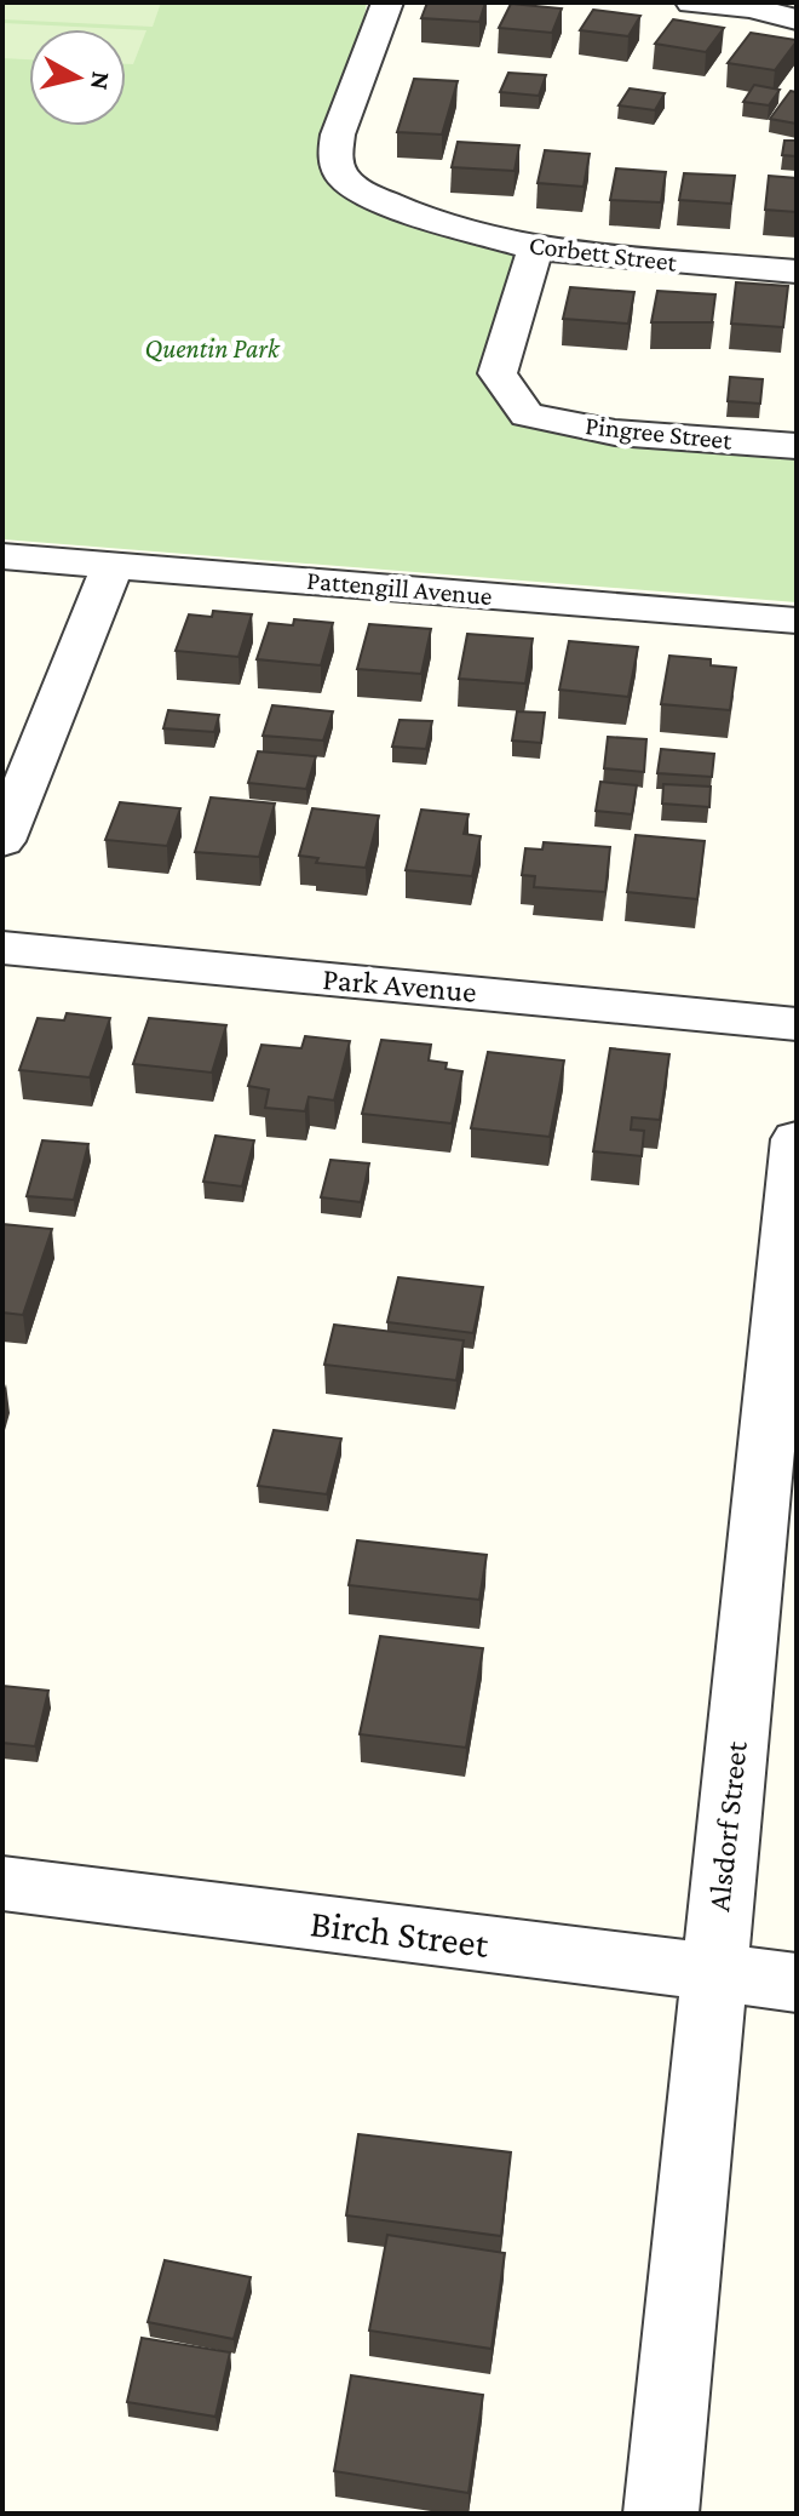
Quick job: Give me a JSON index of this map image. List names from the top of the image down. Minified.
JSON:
{"streets":{"street":["Corbett Street","Pingree Street","Pattengill Avenue","Park Avenue","Alsdorf Street","Birch Street"]},"crossings":[["Corbett Street","Pingree Street"],["Alsdorf Street","Birch Street"]],"parks":["Quentin Park"],"north":"right"}
